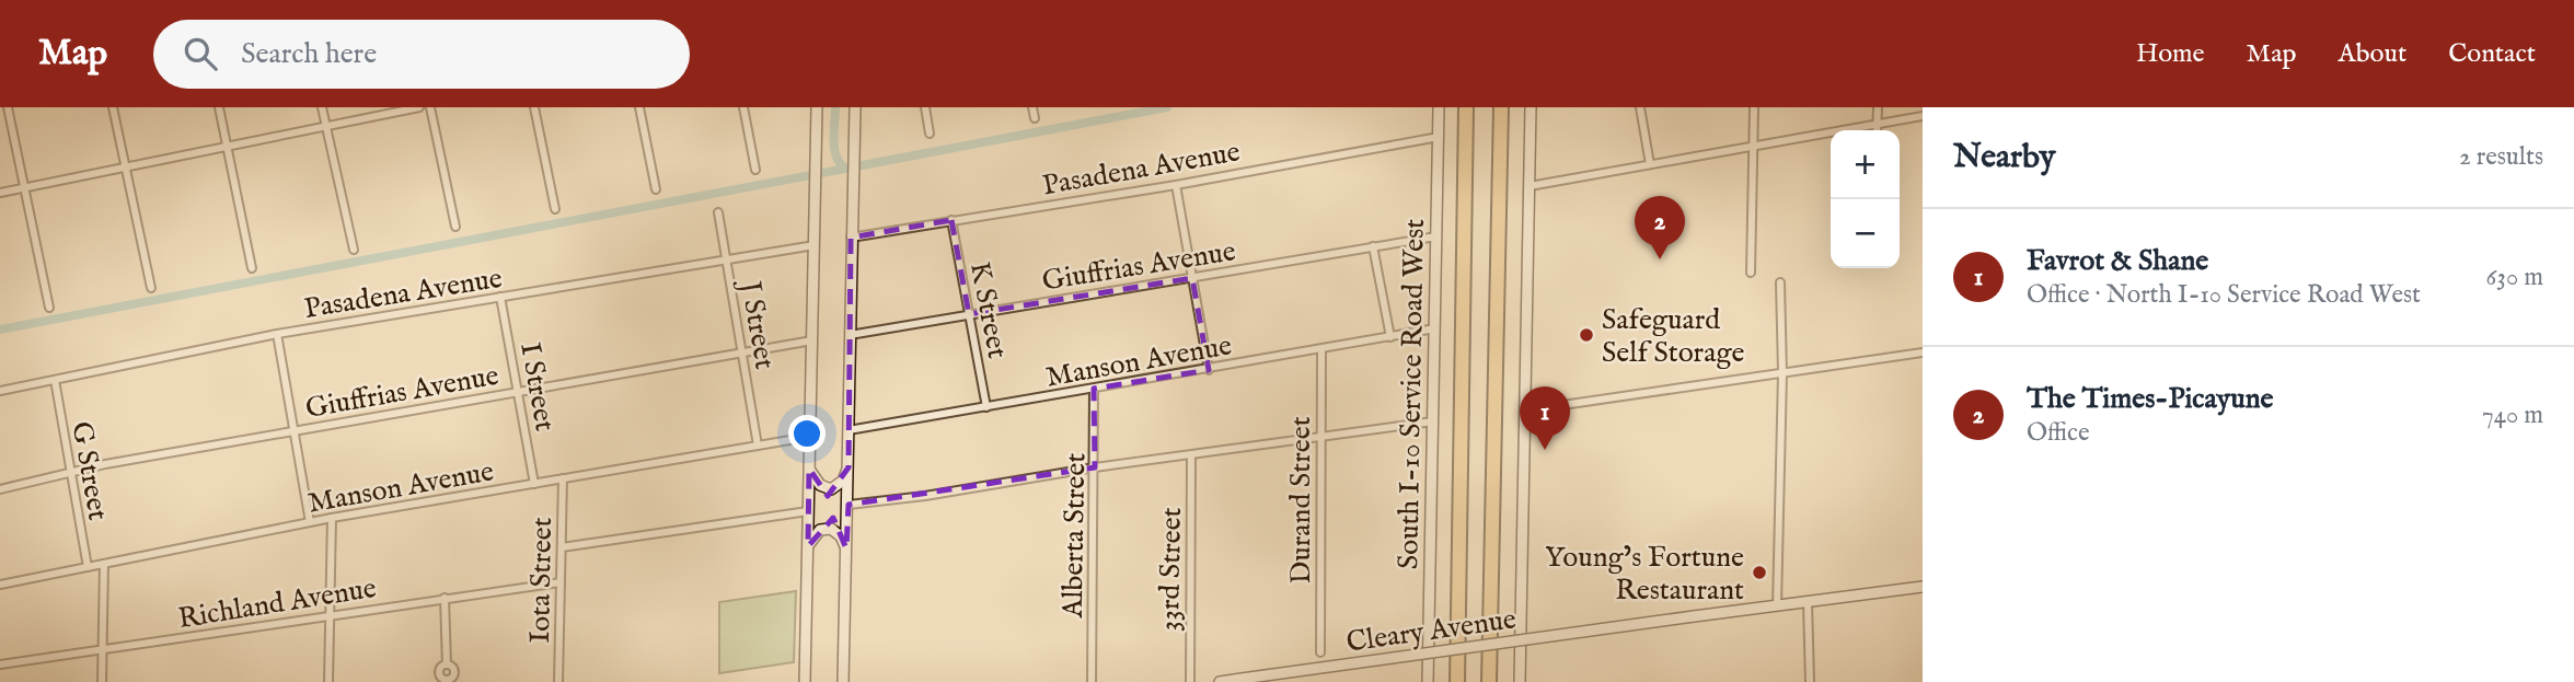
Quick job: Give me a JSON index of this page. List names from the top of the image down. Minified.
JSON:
{"streets":{"street":["Pasadena Avenue","Giuffrias Avenue","K Street","J Street","Manson Avenue","I Street","South I-10 Service Road West","G Street","Durand Street","Alberta Street","33rd Street","Iota Street","Richland Avenue","Cleary Avenue"]},"crossings":[["Pasadena Avenue","K Street"],["Pasadena Avenue","J Street"],["Pasadena Avenue","I Street"],["Pasadena Avenue","South I-10 Service Road West"],["Pasadena Avenue","G Street"],["Giuffrias Avenue","K Street"],["Giuffrias Avenue","J Street"],["Giuffrias Avenue","I Street"],["Giuffrias Avenue","South I-10 Service Road West"],["Giuffrias Avenue","G Street"],["K Street","Manson Avenue"],["J Street","Manson Avenue"],["Manson Avenue","I Street"],["Manson Avenue","South I-10 Service Road West"],["Manson Avenue","G Street"],["Manson Avenue","Durand Street"],["Manson Avenue","Alberta Street"],["Manson Avenue","Iota Street"],["Iota Street","Richland Avenue"]],"places":["Safeguard Self Storage","Young’s Fortune Restaurant"],"page":{"header":"Map","search":"Search here","nav":["Home","Map","About","Contact"],"heading":["Nearby","2 results"],"map_buttons":["+","−"],"pins":["2","1"],"list":[{"mark":"1","name":"Favrot & Shane","note":"Office · North I-10 Service Road West","value":"630 m"},{"mark":"2","name":"The Times-Picayune","note":"Office","value":"740 m"}]}}
